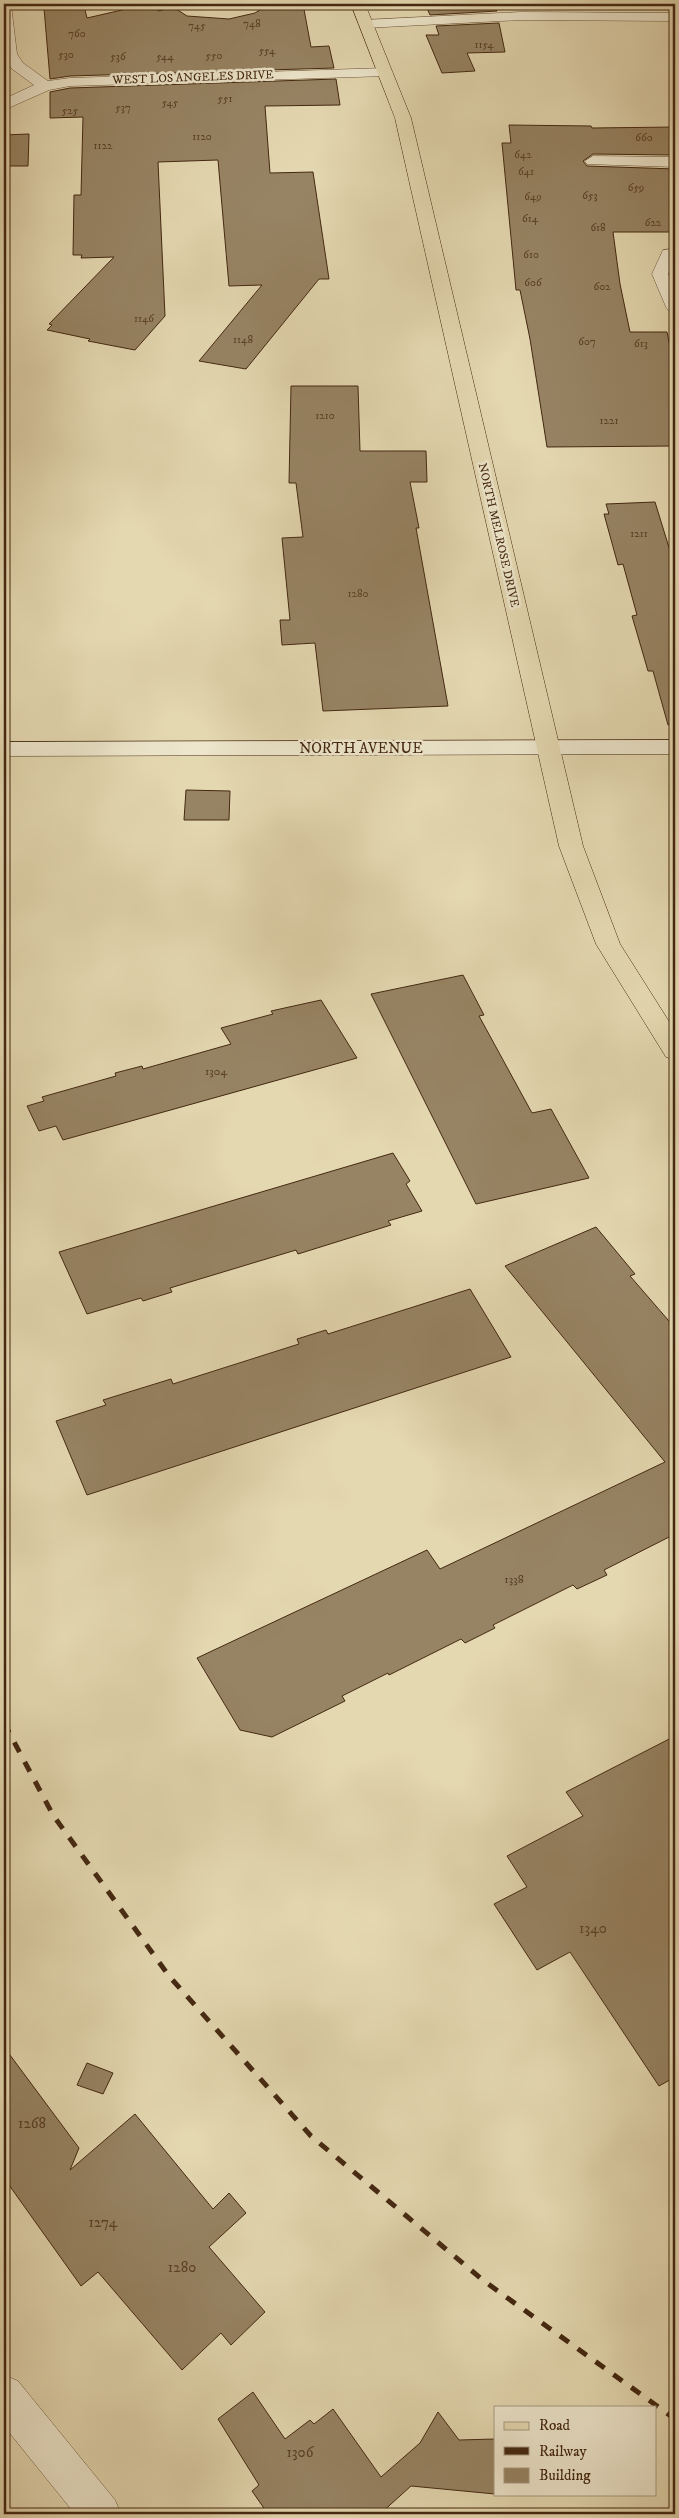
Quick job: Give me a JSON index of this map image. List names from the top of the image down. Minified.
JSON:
{"streets":{"main road":["NORTH MELROSE DRIVE"],"street":["WEST LOS ANGELES DRIVE","NORTH AVENUE"]},"crossings":[["WEST LOS ANGELES DRIVE","NORTH MELROSE DRIVE"],["NORTH MELROSE DRIVE","NORTH AVENUE"]],"house_numbers":["748","745","760","1154","554","530","550","536","544","551","545","537","525","1120","660","1122","642","641","659","653","649","614","622","618","610","606","602","1146","1148","607","613","1210","1221","1211","1280","1304","1338","1340","1268","1274","1280","1306"],"legend":["Road","Railway","Building"]}
